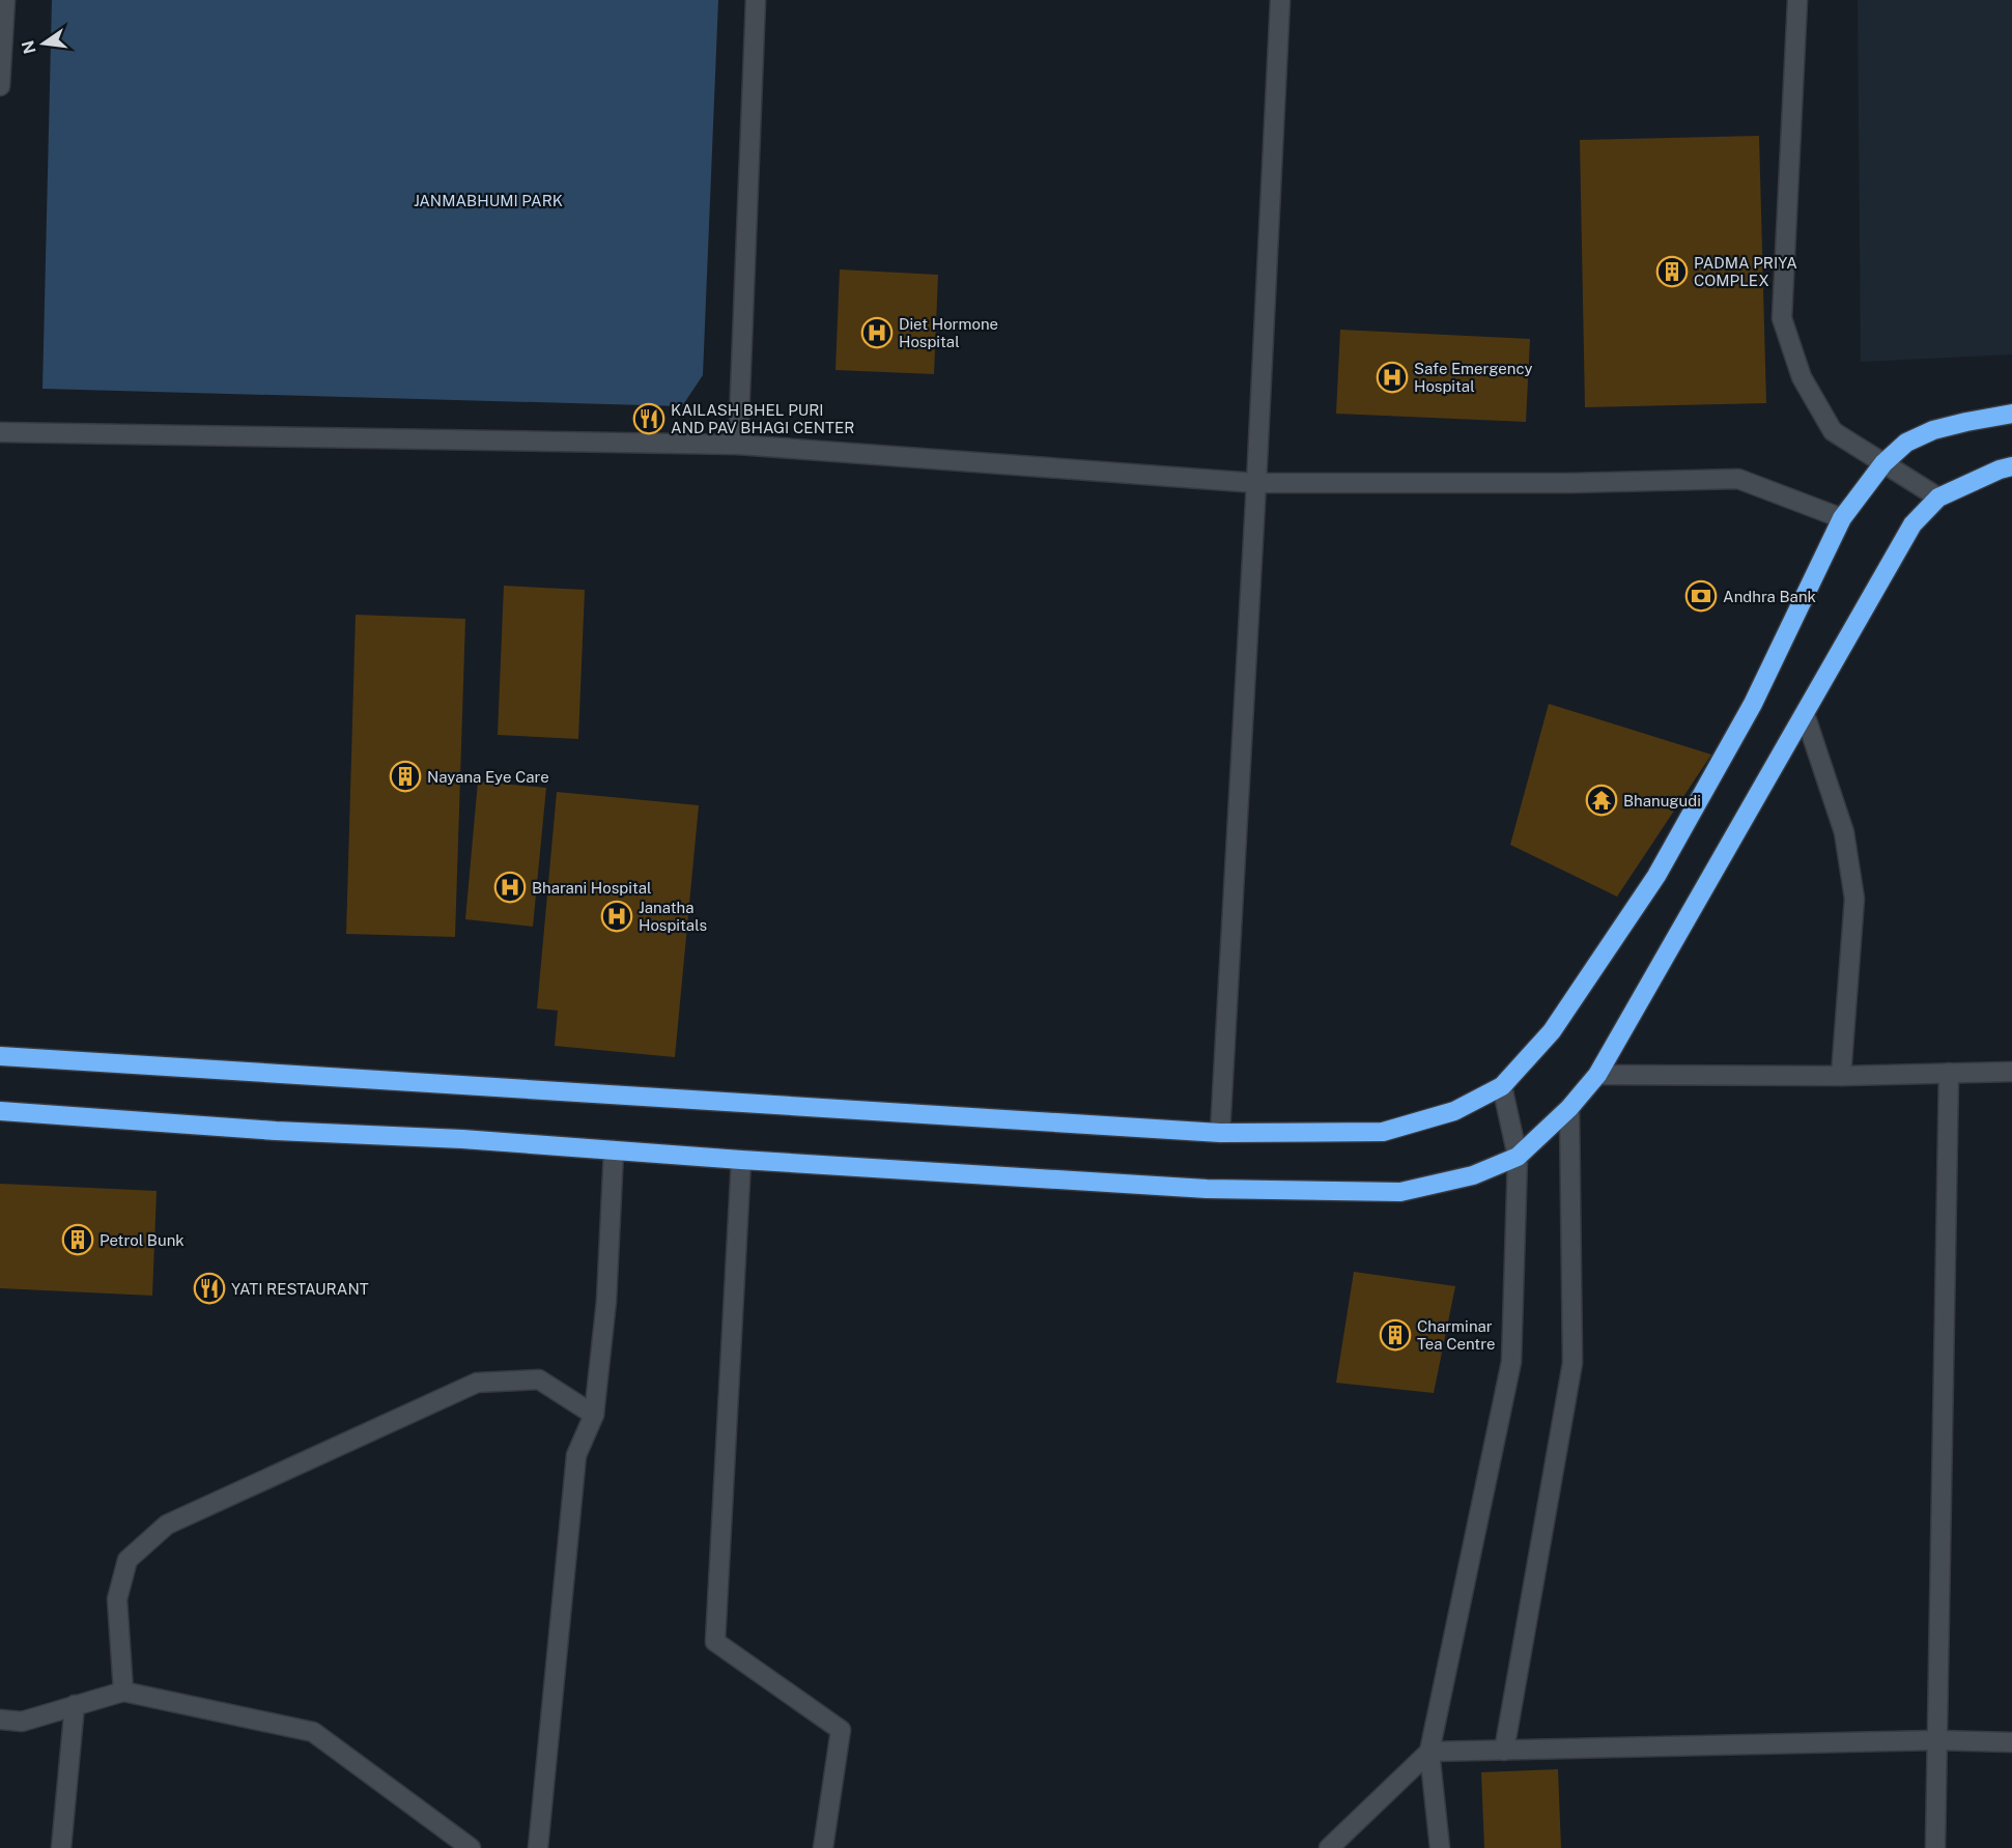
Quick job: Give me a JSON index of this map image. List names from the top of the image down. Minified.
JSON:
{"parks":["JANMABHUMI PARK"],"places":{"building":["PADMA PRIYA COMPLEX","Nayana Eye Care","Petrol Bunk","Charminar Tea Centre"],"hospital":["Diet Hormone Hospital","Safe Emergency Hospital","Bharani Hospital","Janatha Hospitals"],"restaurant":["KAILASH BHEL PURI AND PAV BHAGI CENTER","YATI RESTAURANT"],"bank":["Andhra Bank"],"temple":["Bhanugudi"]},"north":"left"}
